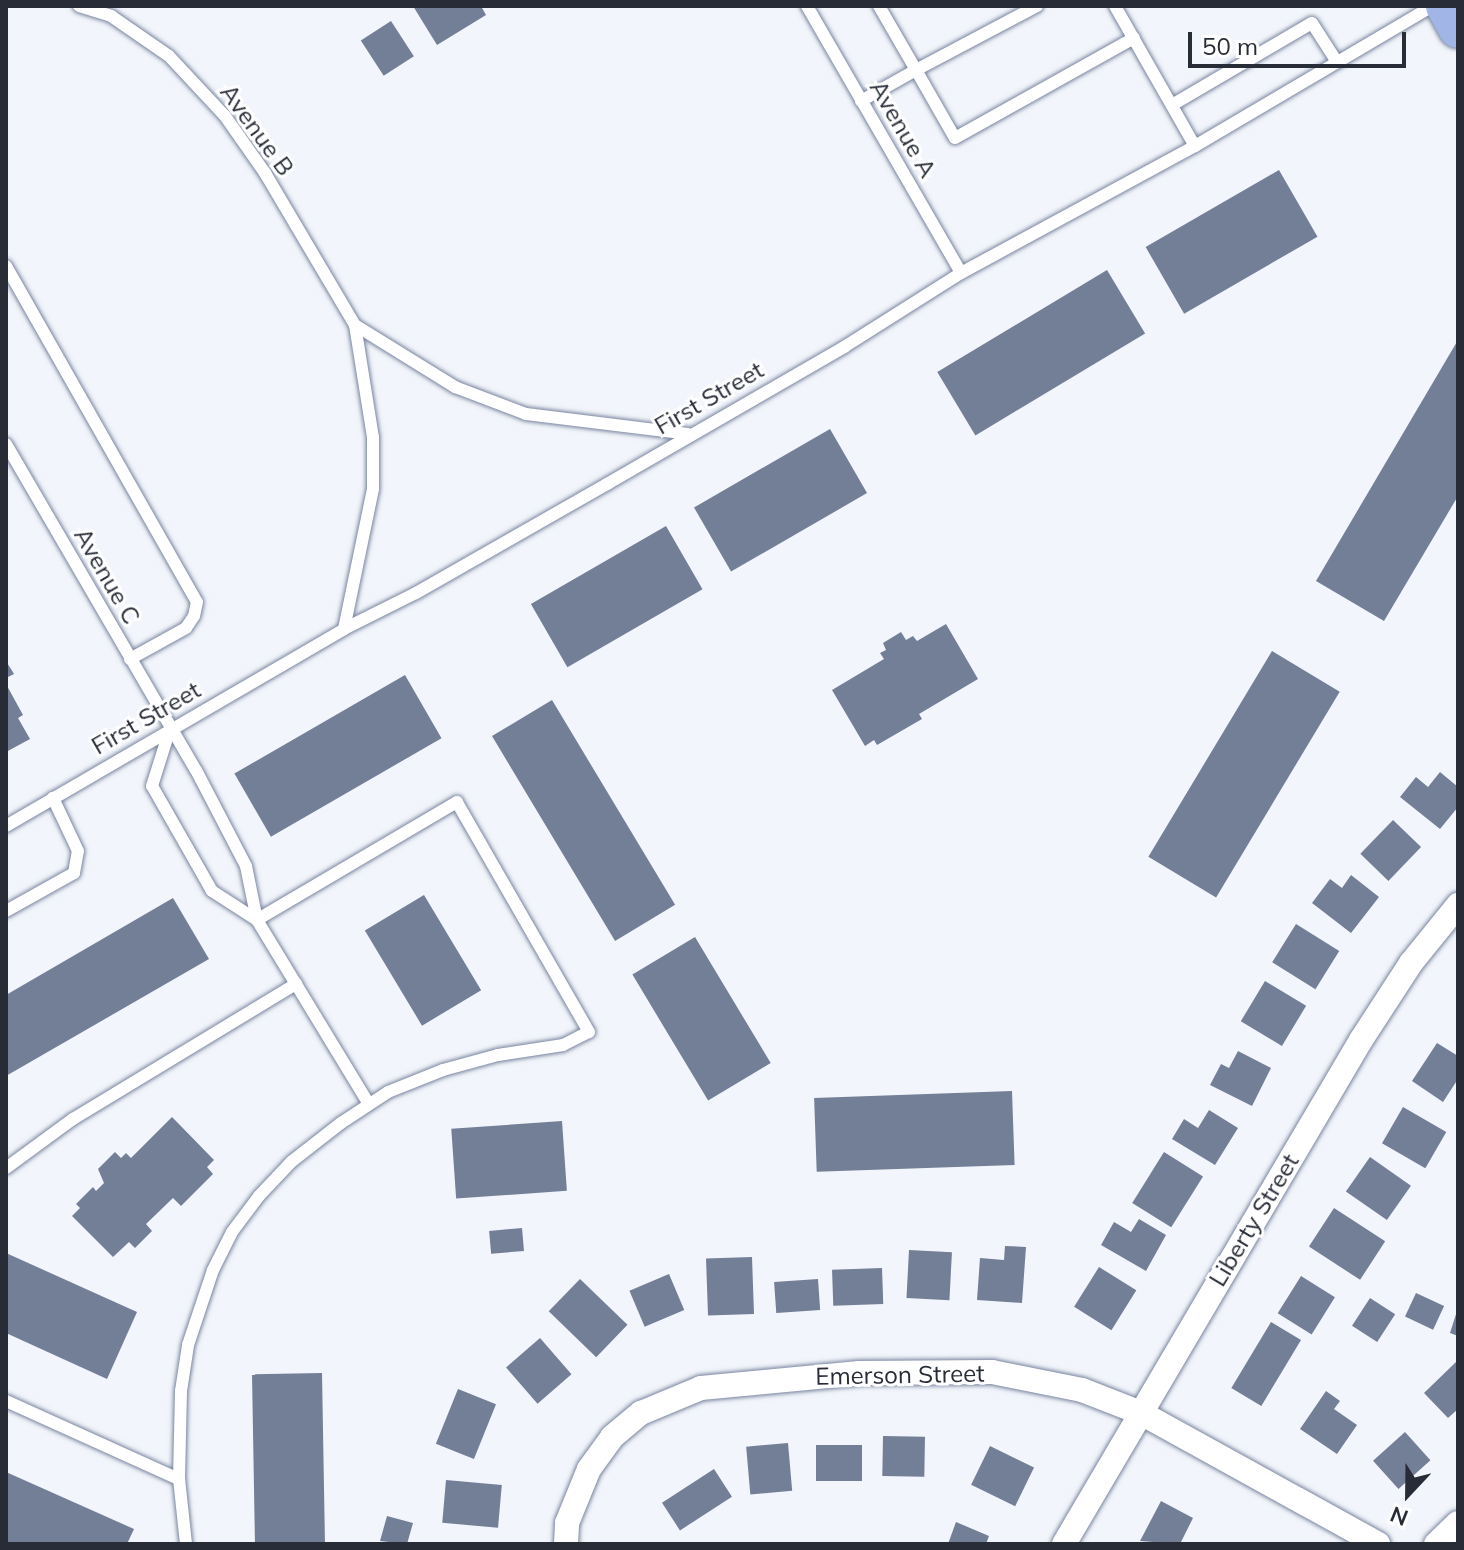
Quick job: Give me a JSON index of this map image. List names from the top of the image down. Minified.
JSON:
{"streets":{"street":["Liberty Street","Emerson Street"],"lane":["Avenue A","Avenue B","First Street","Avenue C"]},"crossings":[["Avenue A","First Street"],["Avenue B","First Street"],["First Street","Avenue C"],["Liberty Street","Emerson Street"]],"scale_bar":"50 m","north":"bottom"}
